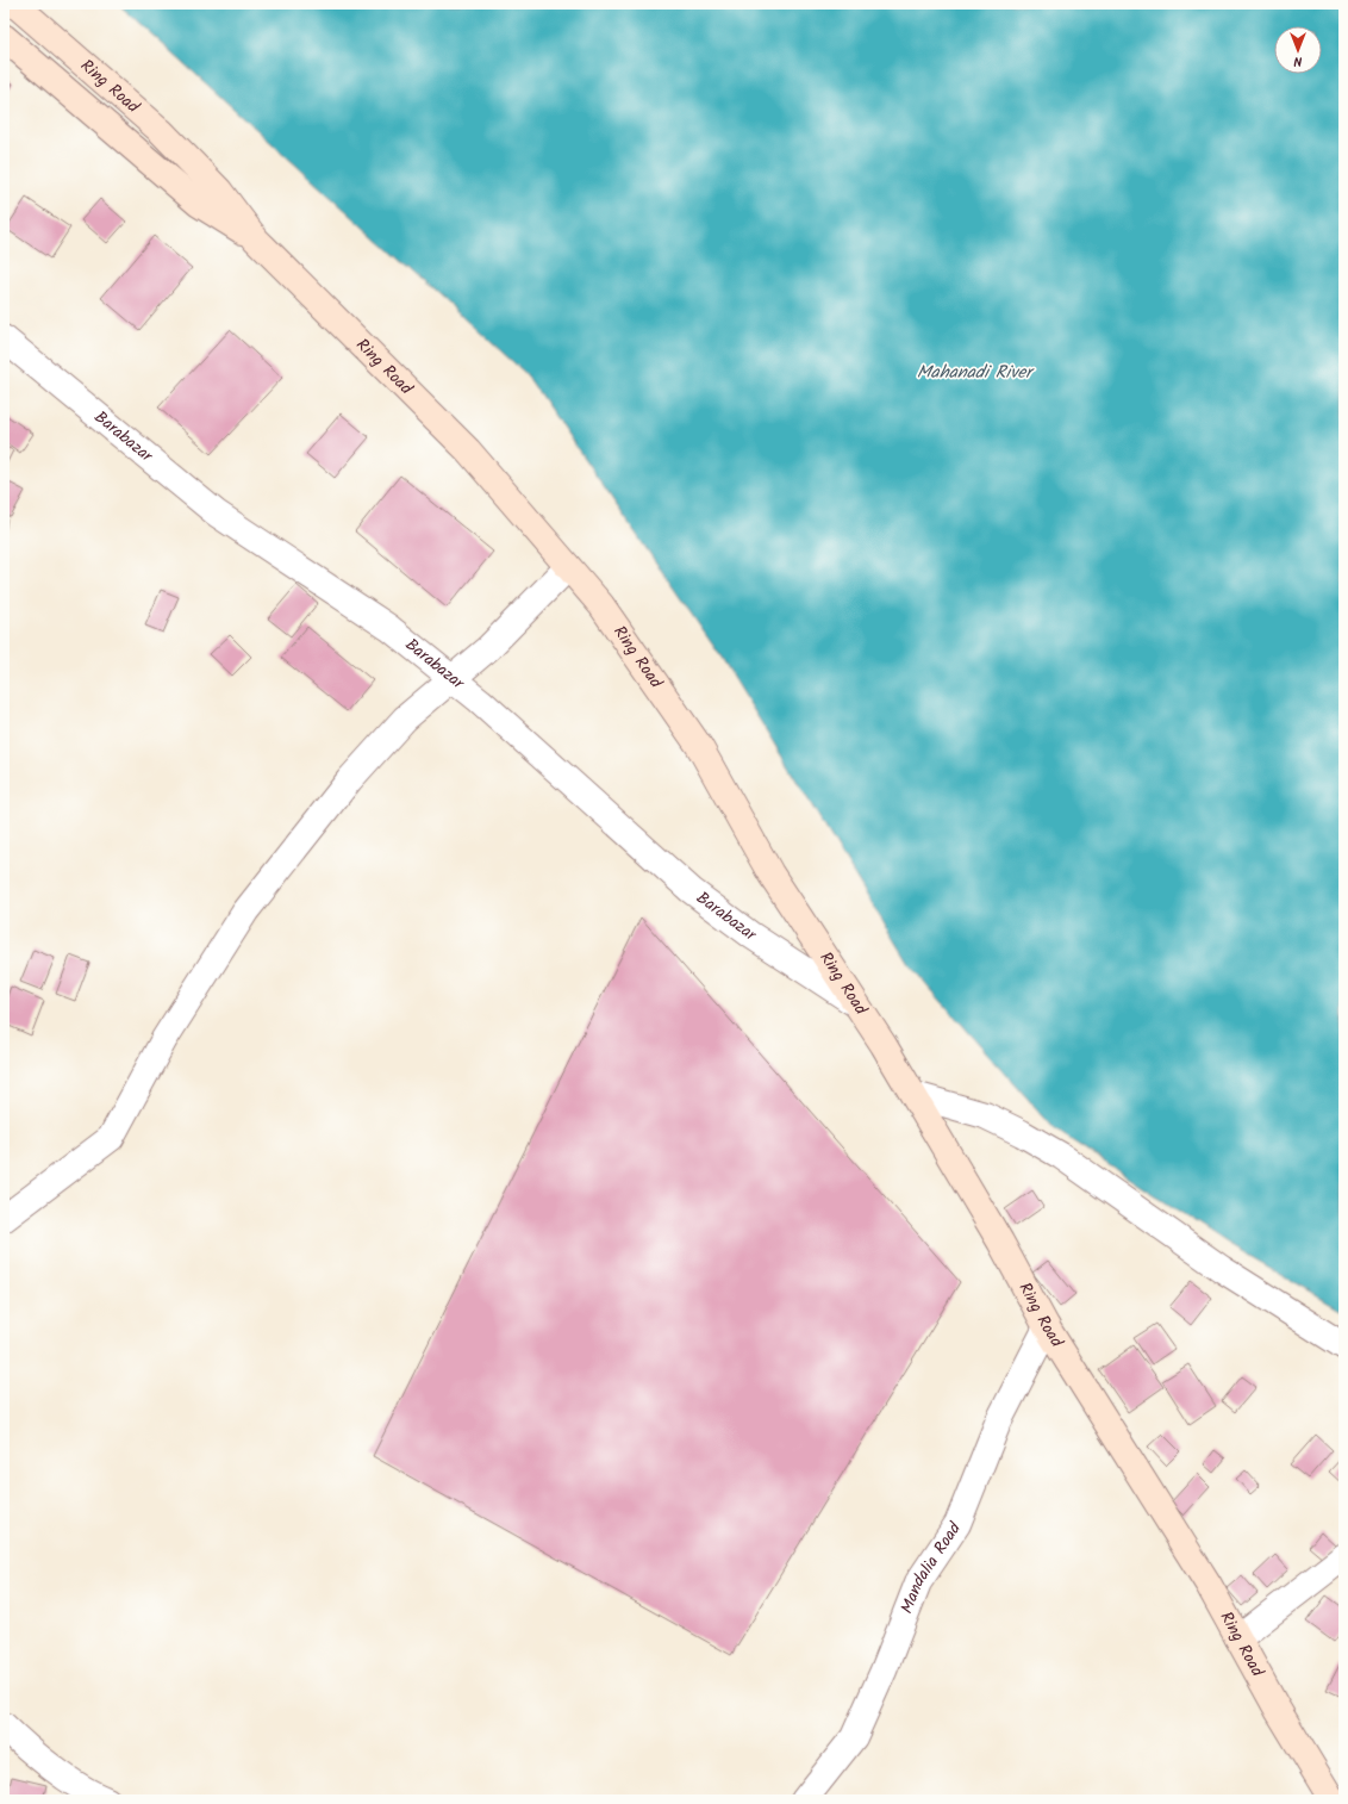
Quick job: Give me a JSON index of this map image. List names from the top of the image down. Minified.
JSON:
{"streets":{"street":["Ring Road","Barabazar","Mandalia Road"]},"crossings":[["Ring Road","Barabazar"],["Ring Road","Mandalia Road"]],"water":["Mahanadi River"],"north":"bottom"}
